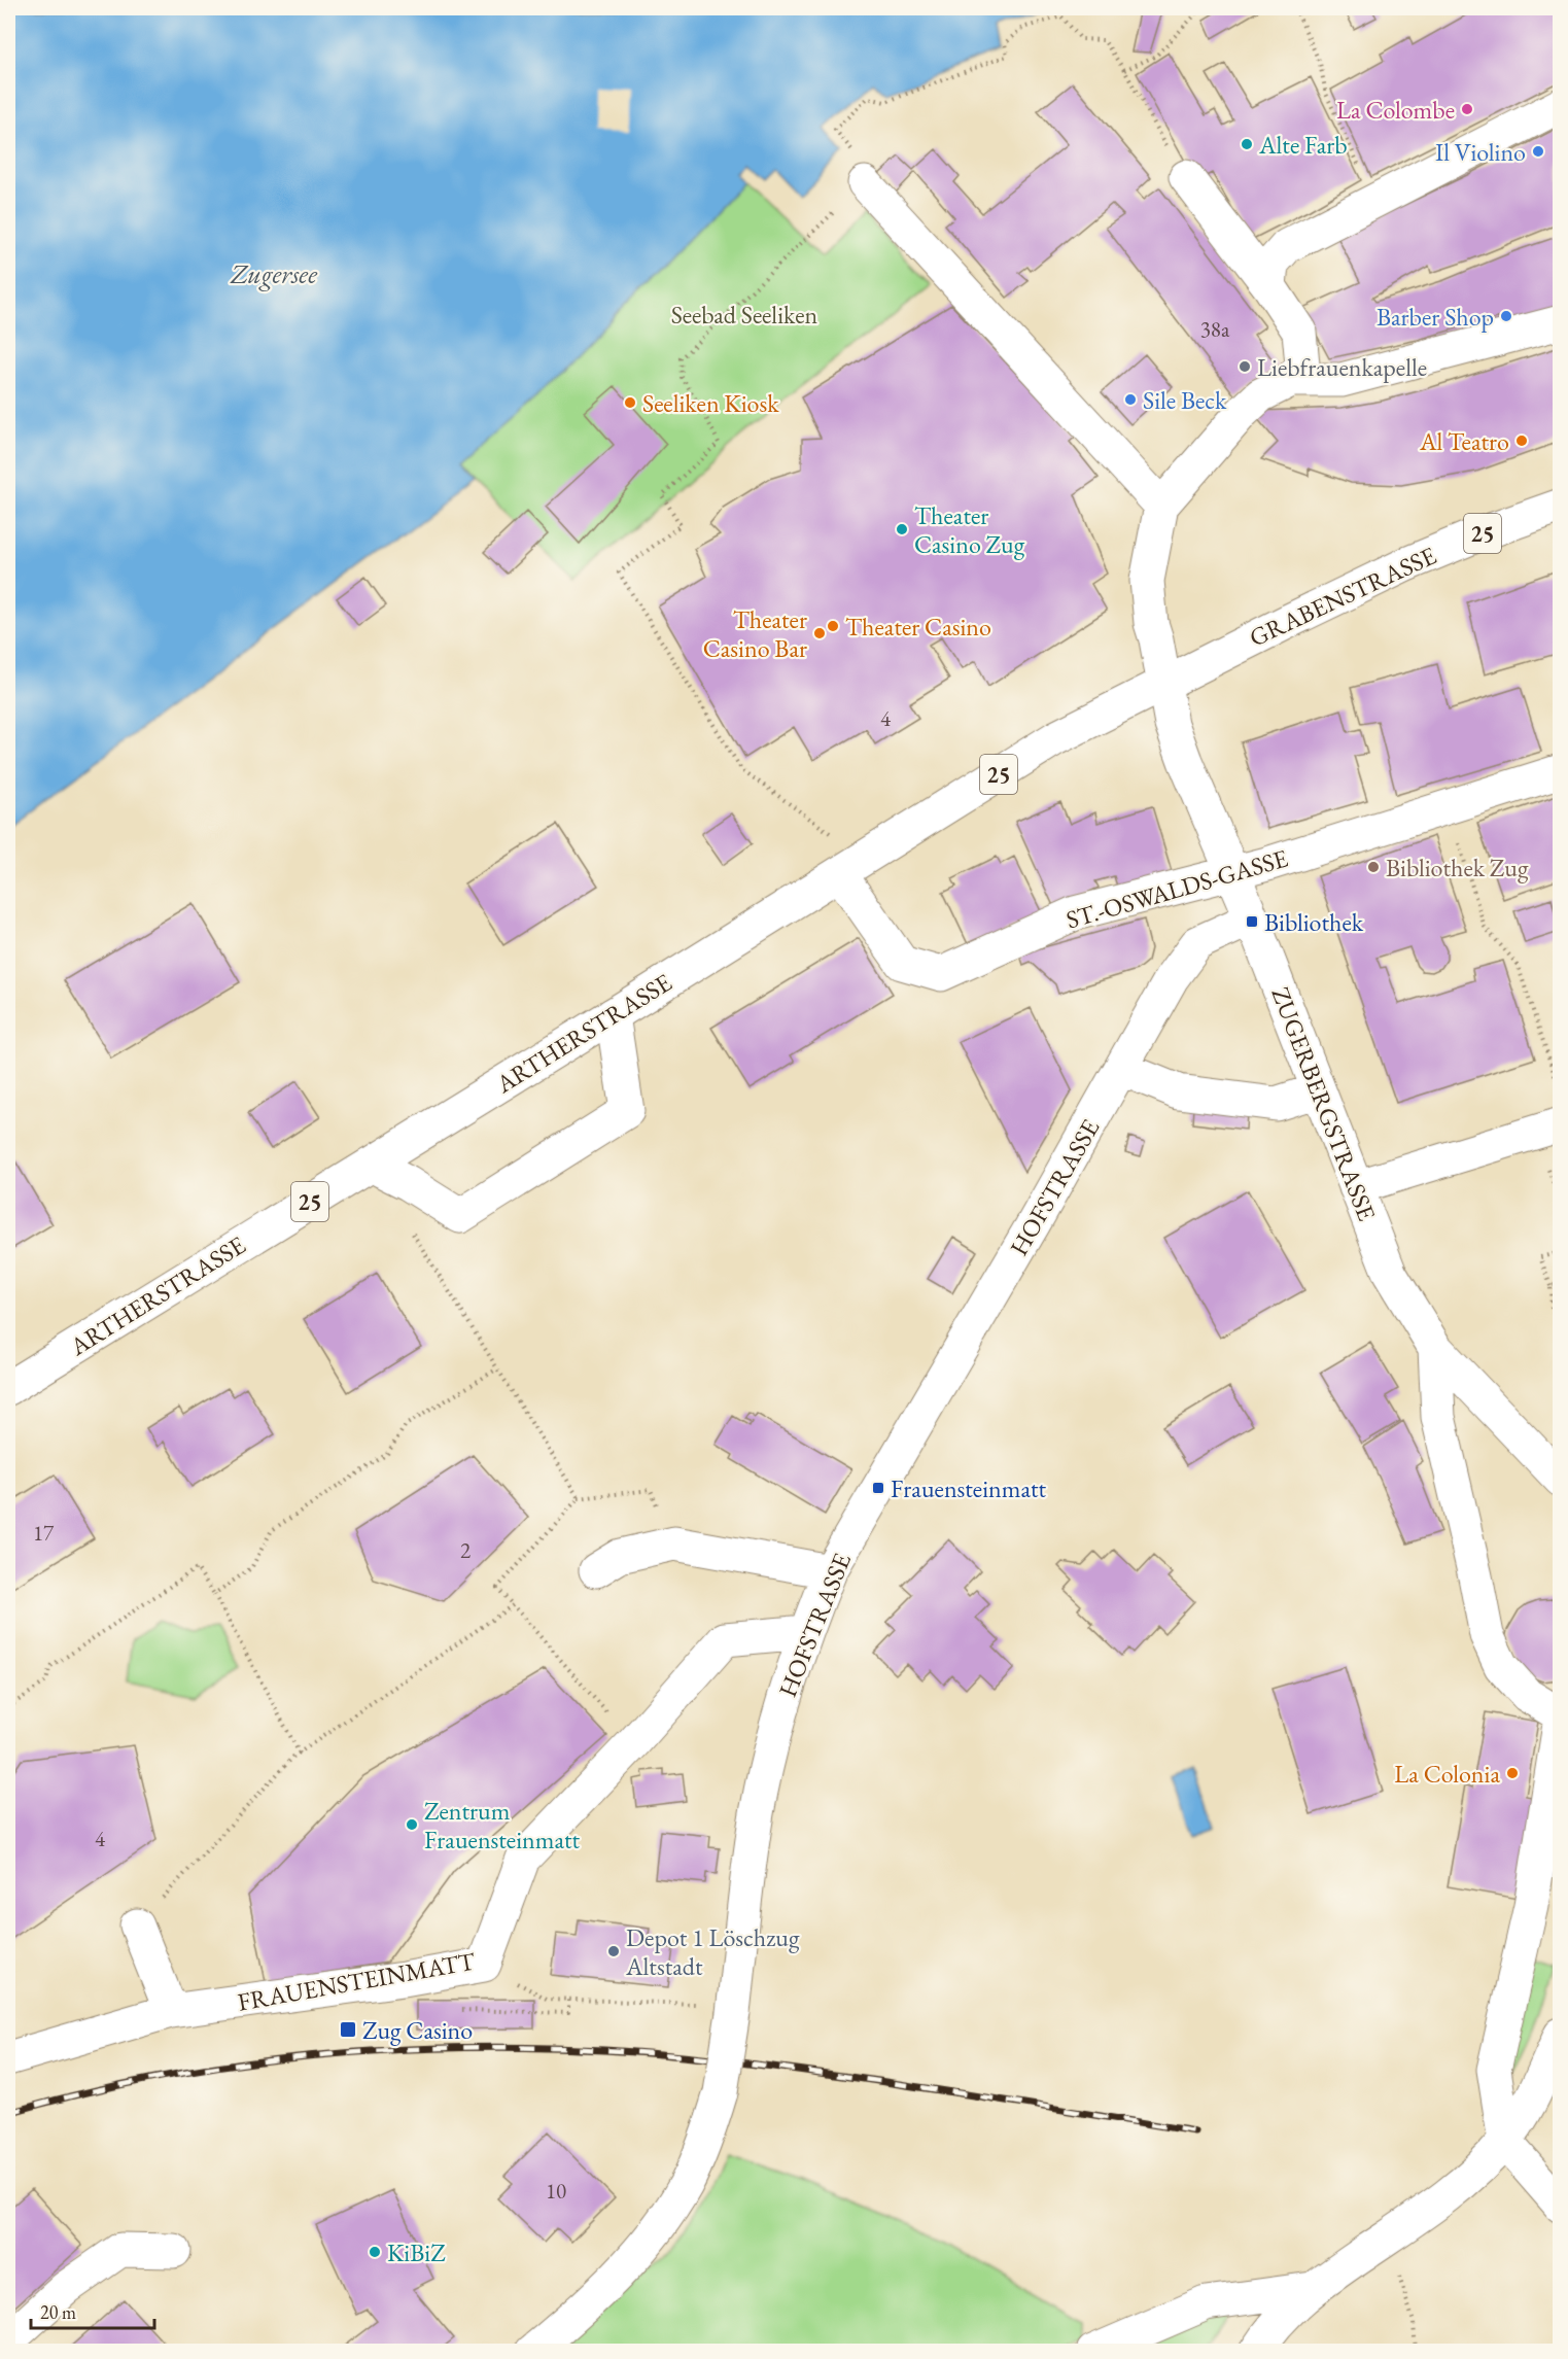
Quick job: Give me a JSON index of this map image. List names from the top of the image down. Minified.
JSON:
{"streets":{"street":["25","GRABENSTRASSE","ST.-OSWALDS-GASSE","ARTHERSTRASSE","ZUGERBERGSTRASSE","HOFSTRASSE","FRAUENSTEINMATT"]},"crossings":[["GRABENSTRASSE","ARTHERSTRASSE"],["GRABENSTRASSE","ZUGERBERGSTRASSE"],["ST.-OSWALDS-GASSE","ARTHERSTRASSE"],["ST.-OSWALDS-GASSE","ZUGERBERGSTRASSE"],["ARTHERSTRASSE","ZUGERBERGSTRASSE"],["ZUGERBERGSTRASSE","HOFSTRASSE"],["HOFSTRASSE","FRAUENSTEINMATT"]],"water":["Zugersee"],"parks":["Seebad Seeliken"],"places":{"other":["La Colombe","Alte Farb","Il Violino","Barber Shop","Liebfrauenkapelle","Sile Beck","Seeliken Kiosk","Al Teatro","Theater Casino Zug","Theater Casino","Theater Casino Bar","Bibliothek Zug","La Colonia","Zentrum Frauensteinmatt","Depot 1 Löschzug Altstadt","KiBiZ"],"transit":["Bibliothek","Frauensteinmatt","Zug Casino"]},"house_numbers":["38a","4","17","2","4","10"],"scale_bar":"20 m"}
